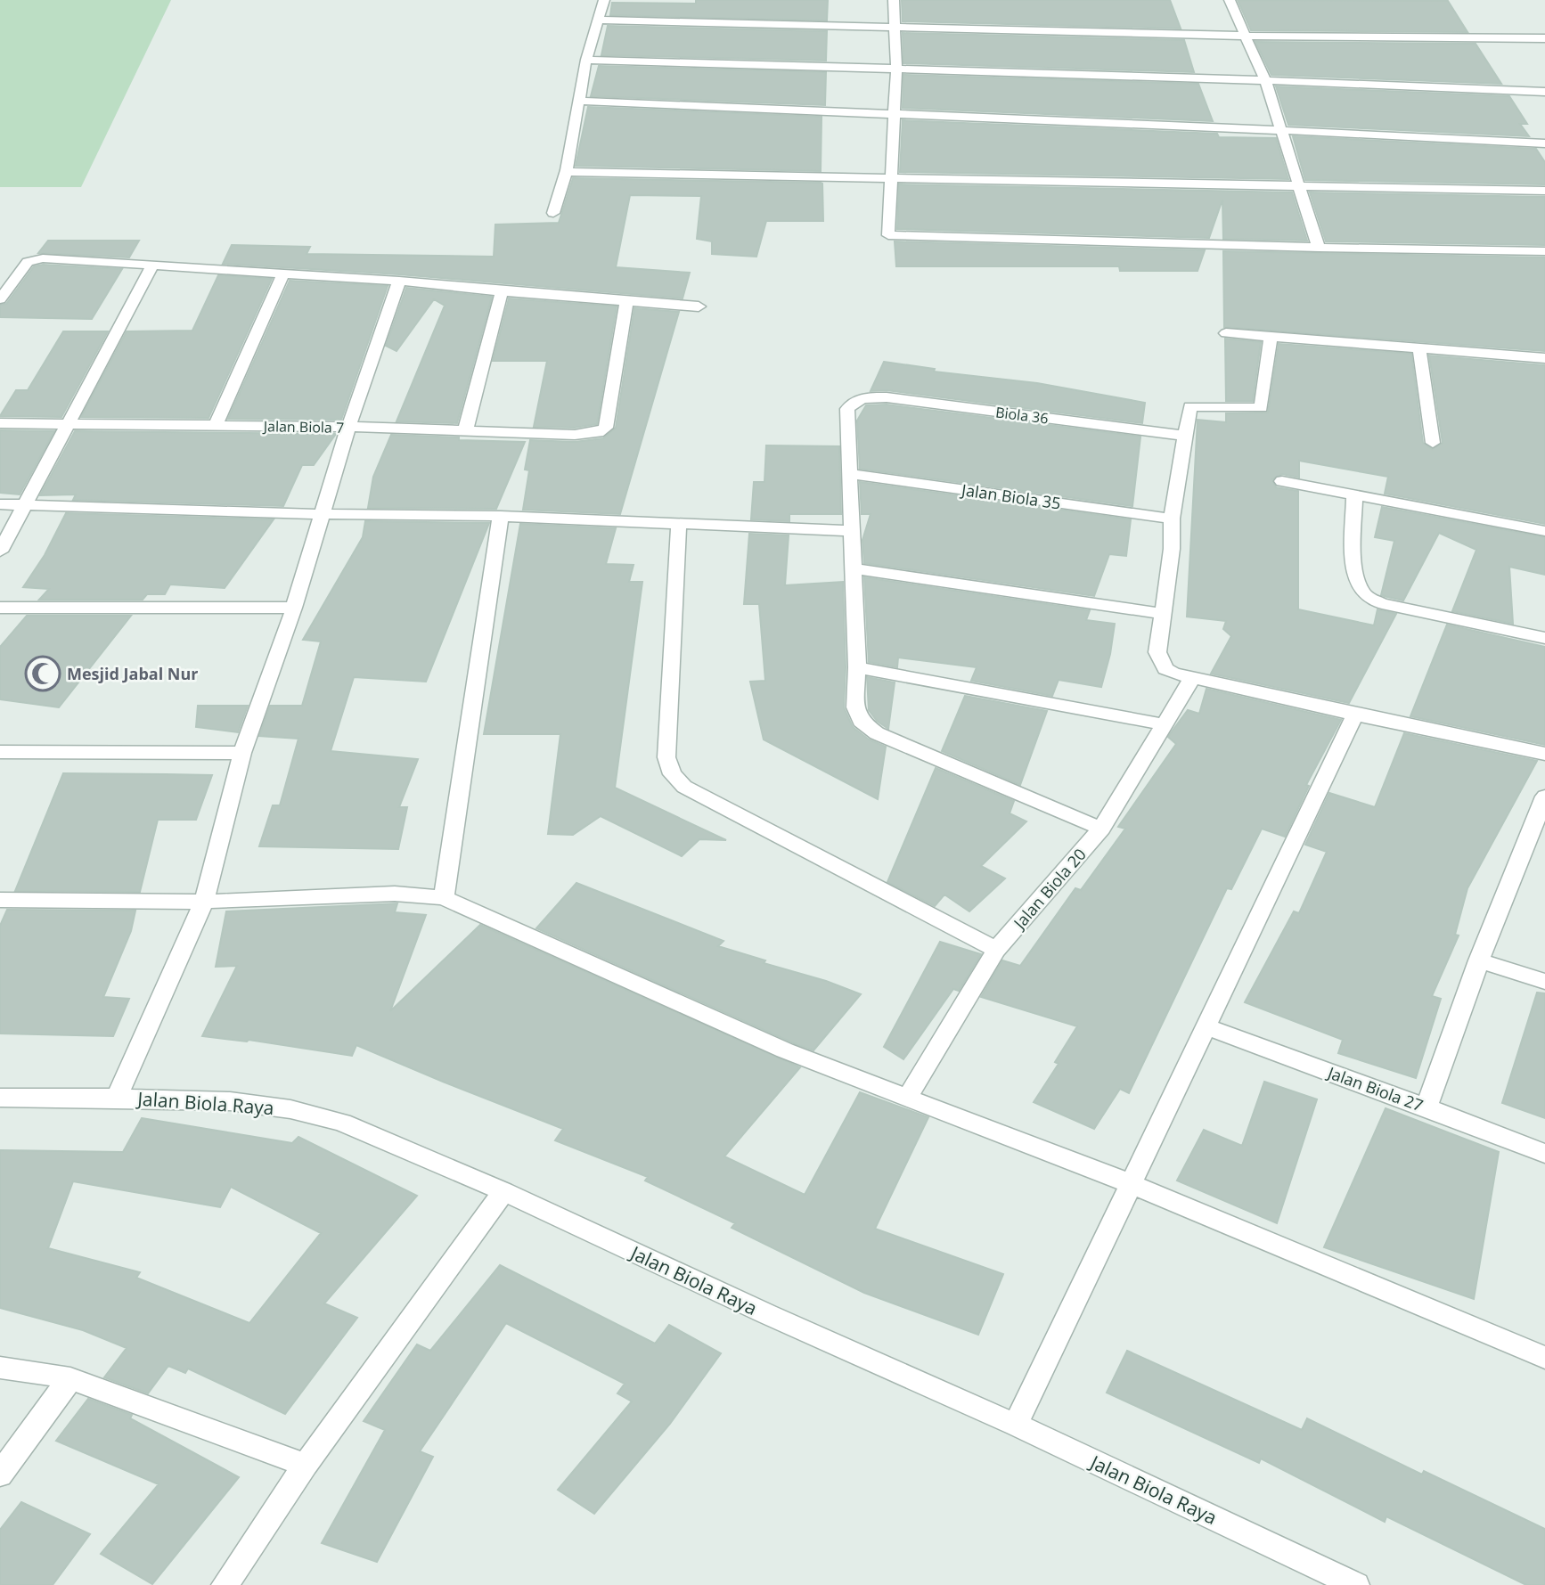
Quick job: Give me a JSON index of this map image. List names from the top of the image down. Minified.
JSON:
{"streets":{"street":["Biola 36","Jalan Biola 7","Jalan Biola 35","Jalan Biola 20","Jalan Biola 27","Jalan Biola Raya"]},"crossings":[["Biola 36","Jalan Biola 35"]],"places":{"mosque":["Mesjid Jabal Nur"]}}
